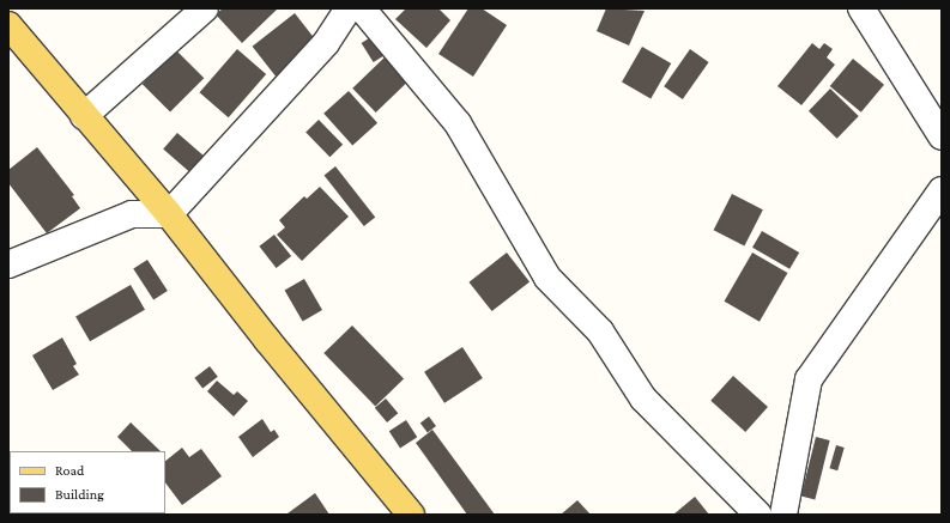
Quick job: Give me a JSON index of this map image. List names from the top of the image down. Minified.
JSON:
{"legend":["Road","Building"]}
